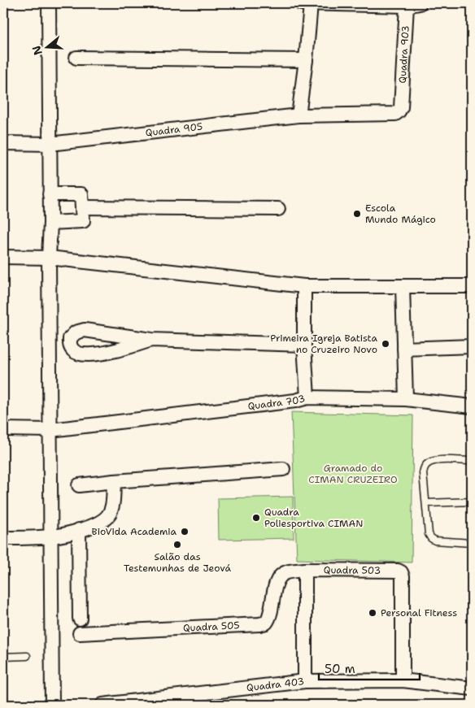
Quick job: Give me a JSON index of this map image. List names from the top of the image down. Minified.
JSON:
{"streets":{"street":["Quadra 903","Quadra 905","Quadra 703","Quadra 503","Quadra 505","Quadra 403"]},"crossings":[["Quadra 903","Quadra 905"],["Quadra 503","Quadra 505"],["Quadra 503","Quadra 403"]],"parks":["Gramado do CIMAN CRUZEIRO"],"places":["Escola Mundo Mágico","Primeira Igreja Batista no Cruzeiro Novo","Quadra Poliesportiva CIMAN","BioVida Academia","Salão das Testemunhas de Jeová","Personal Fitness"],"scale_bar":"50 m","north":"left"}
